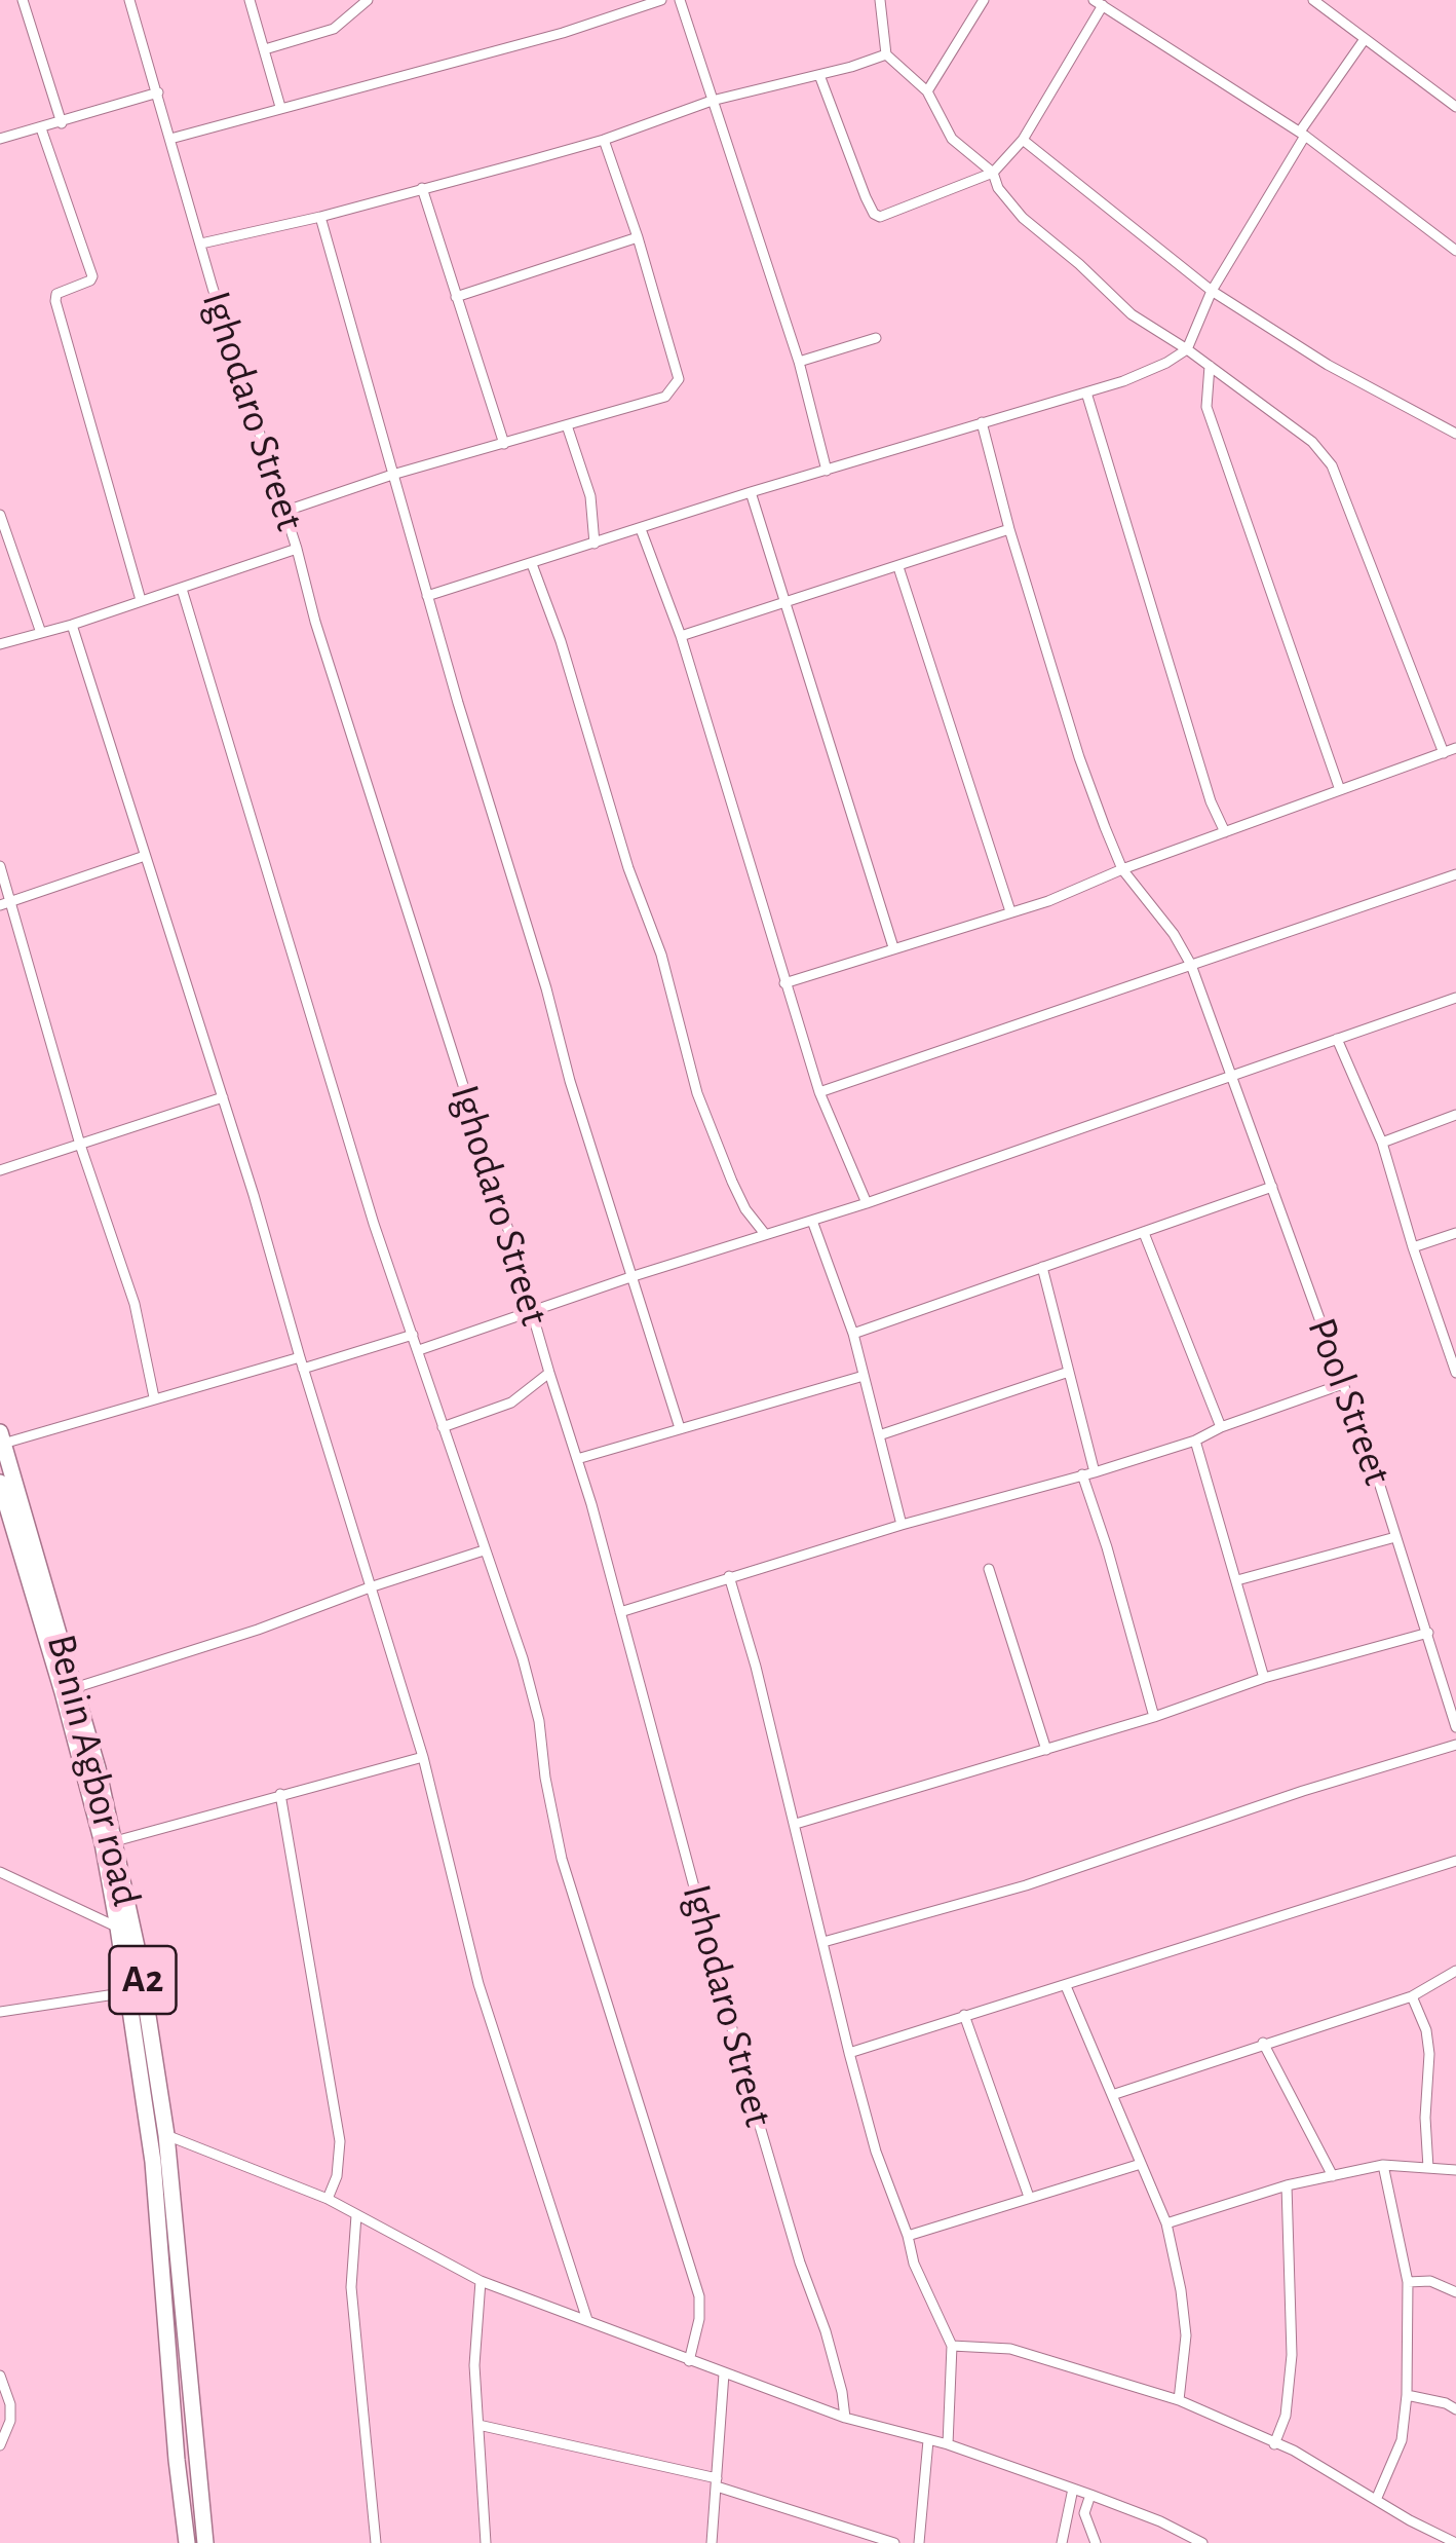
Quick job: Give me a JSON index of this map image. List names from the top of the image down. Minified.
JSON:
{"streets":{"highway":["Benin Agbor road","A2"],"street":["Ighodaro Street","Pool Street"]}}
